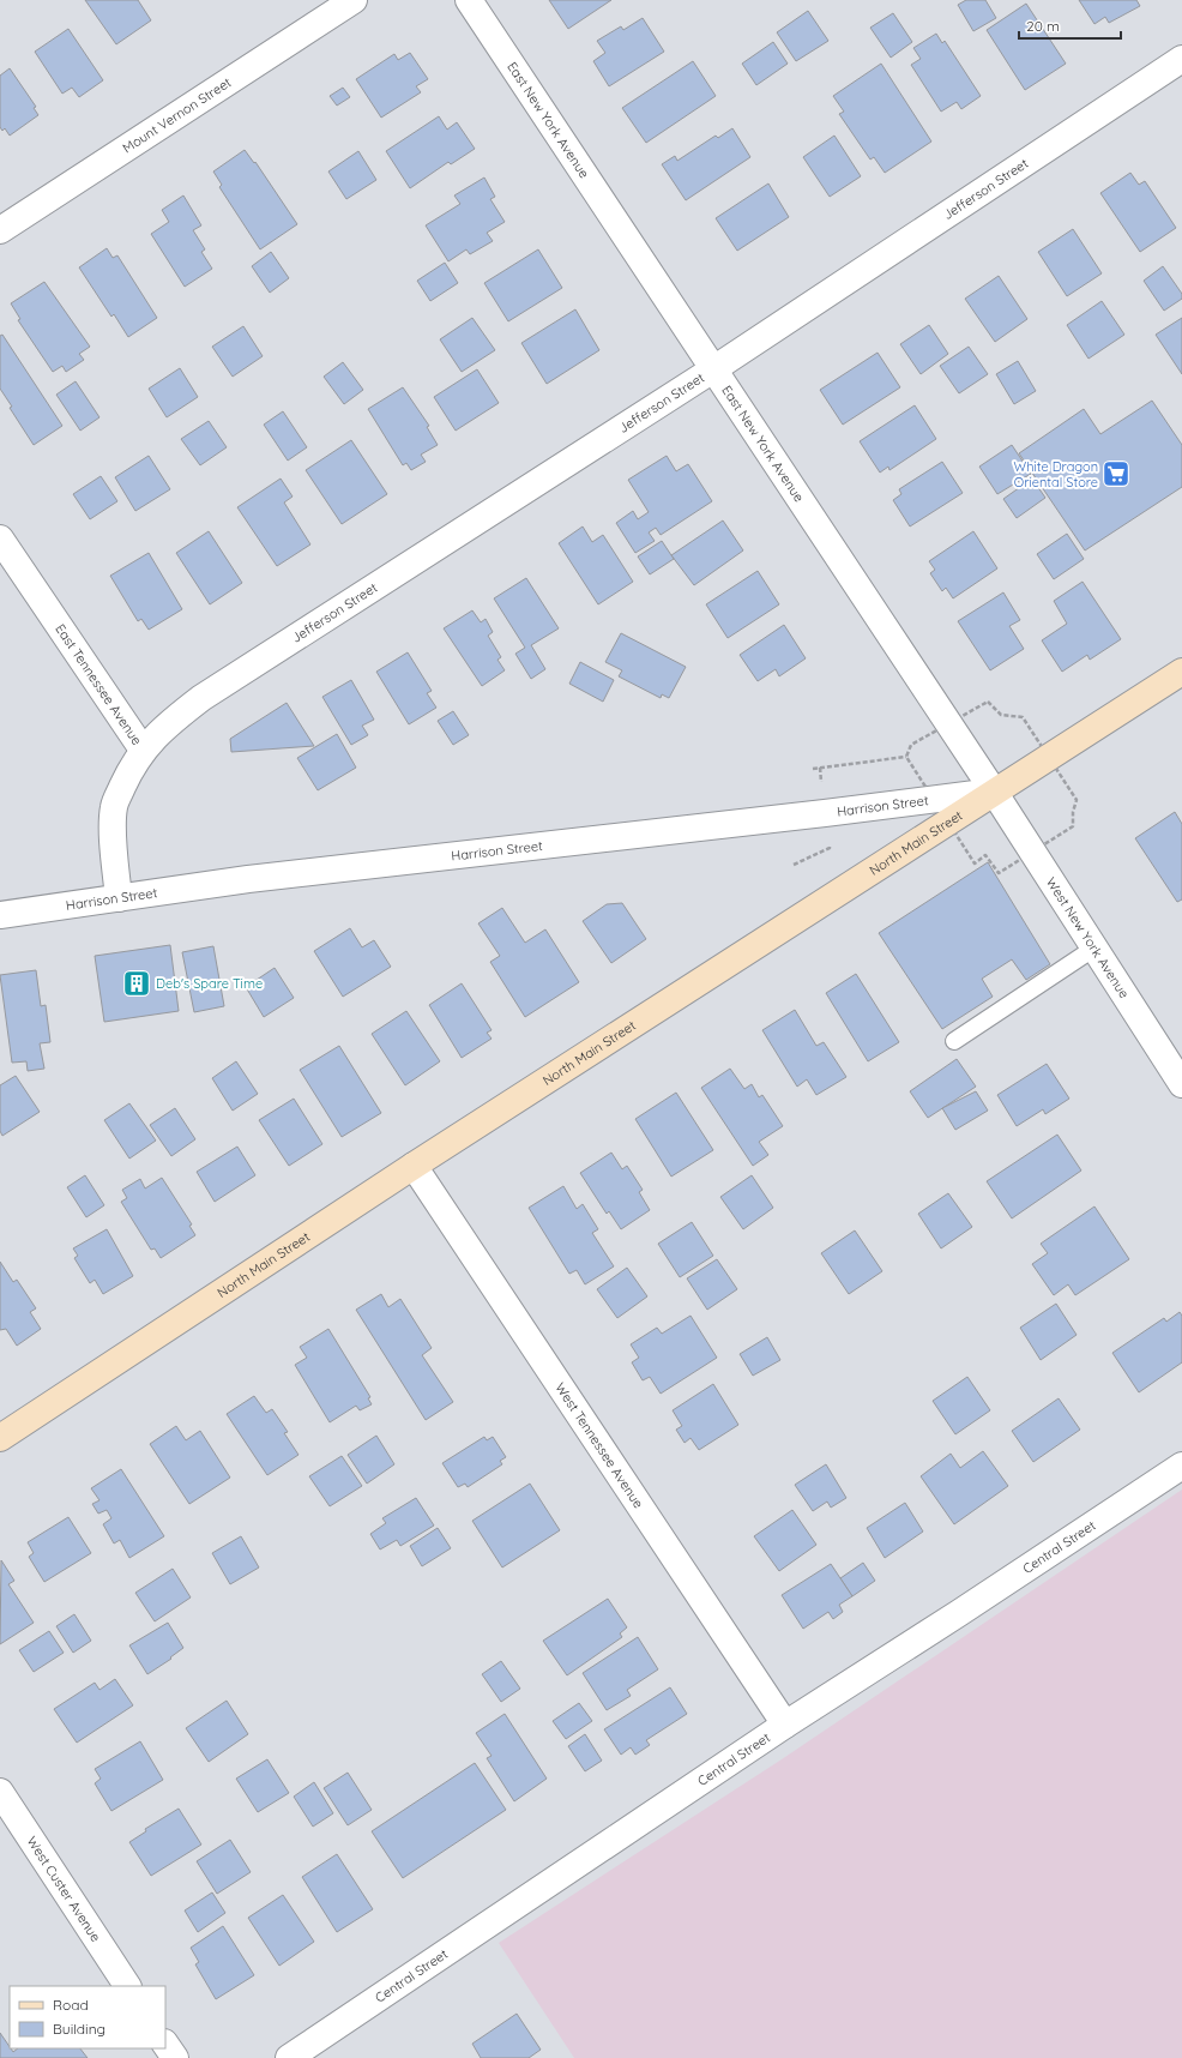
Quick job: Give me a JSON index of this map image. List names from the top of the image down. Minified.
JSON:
{"streets":{"main road":["North Main Street"],"street":["Mount Vernon Street","East New York Avenue","Jefferson Street","East Tennessee Avenue","Harrison Street","West New York Avenue","West Tennessee Avenue","Central Street","West Custer Avenue"]},"crossings":[["East New York Avenue","Jefferson Street"],["East New York Avenue","Harrison Street"],["East New York Avenue","North Main Street"],["East New York Avenue","West New York Avenue"],["Jefferson Street","East Tennessee Avenue"],["East Tennessee Avenue","Harrison Street"],["Harrison Street","North Main Street"],["Harrison Street","West New York Avenue"],["North Main Street","West New York Avenue"],["North Main Street","West Tennessee Avenue"],["West Tennessee Avenue","Central Street"]],"places":{"supermarket":["White Dragon Oriental Store"],"building":["Deb's Spare Time"]},"legend":["Road","Building"],"scale_bar":"20 m"}
